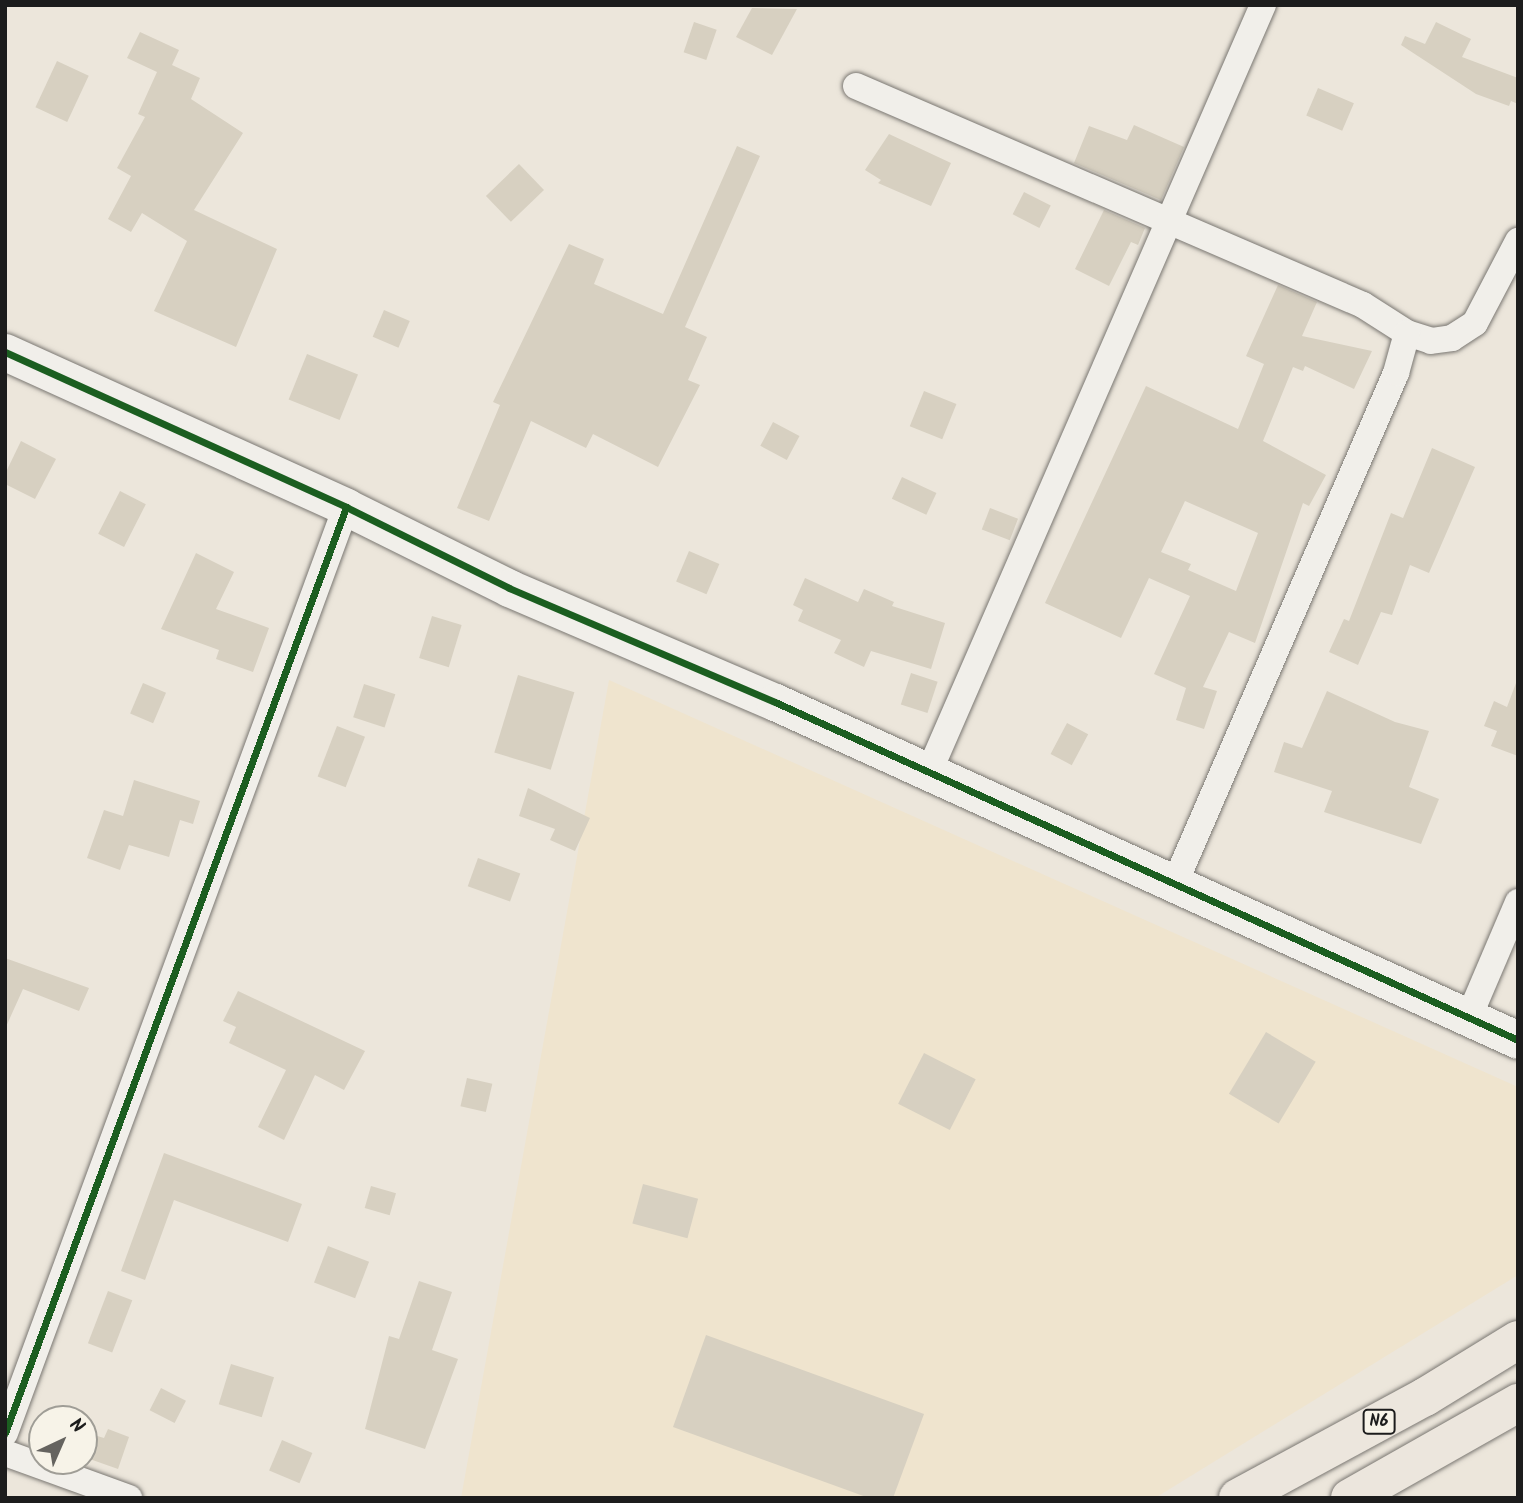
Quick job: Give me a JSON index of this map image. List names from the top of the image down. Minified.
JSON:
{"streets":{"highway":["N6"]},"north":"top right"}
